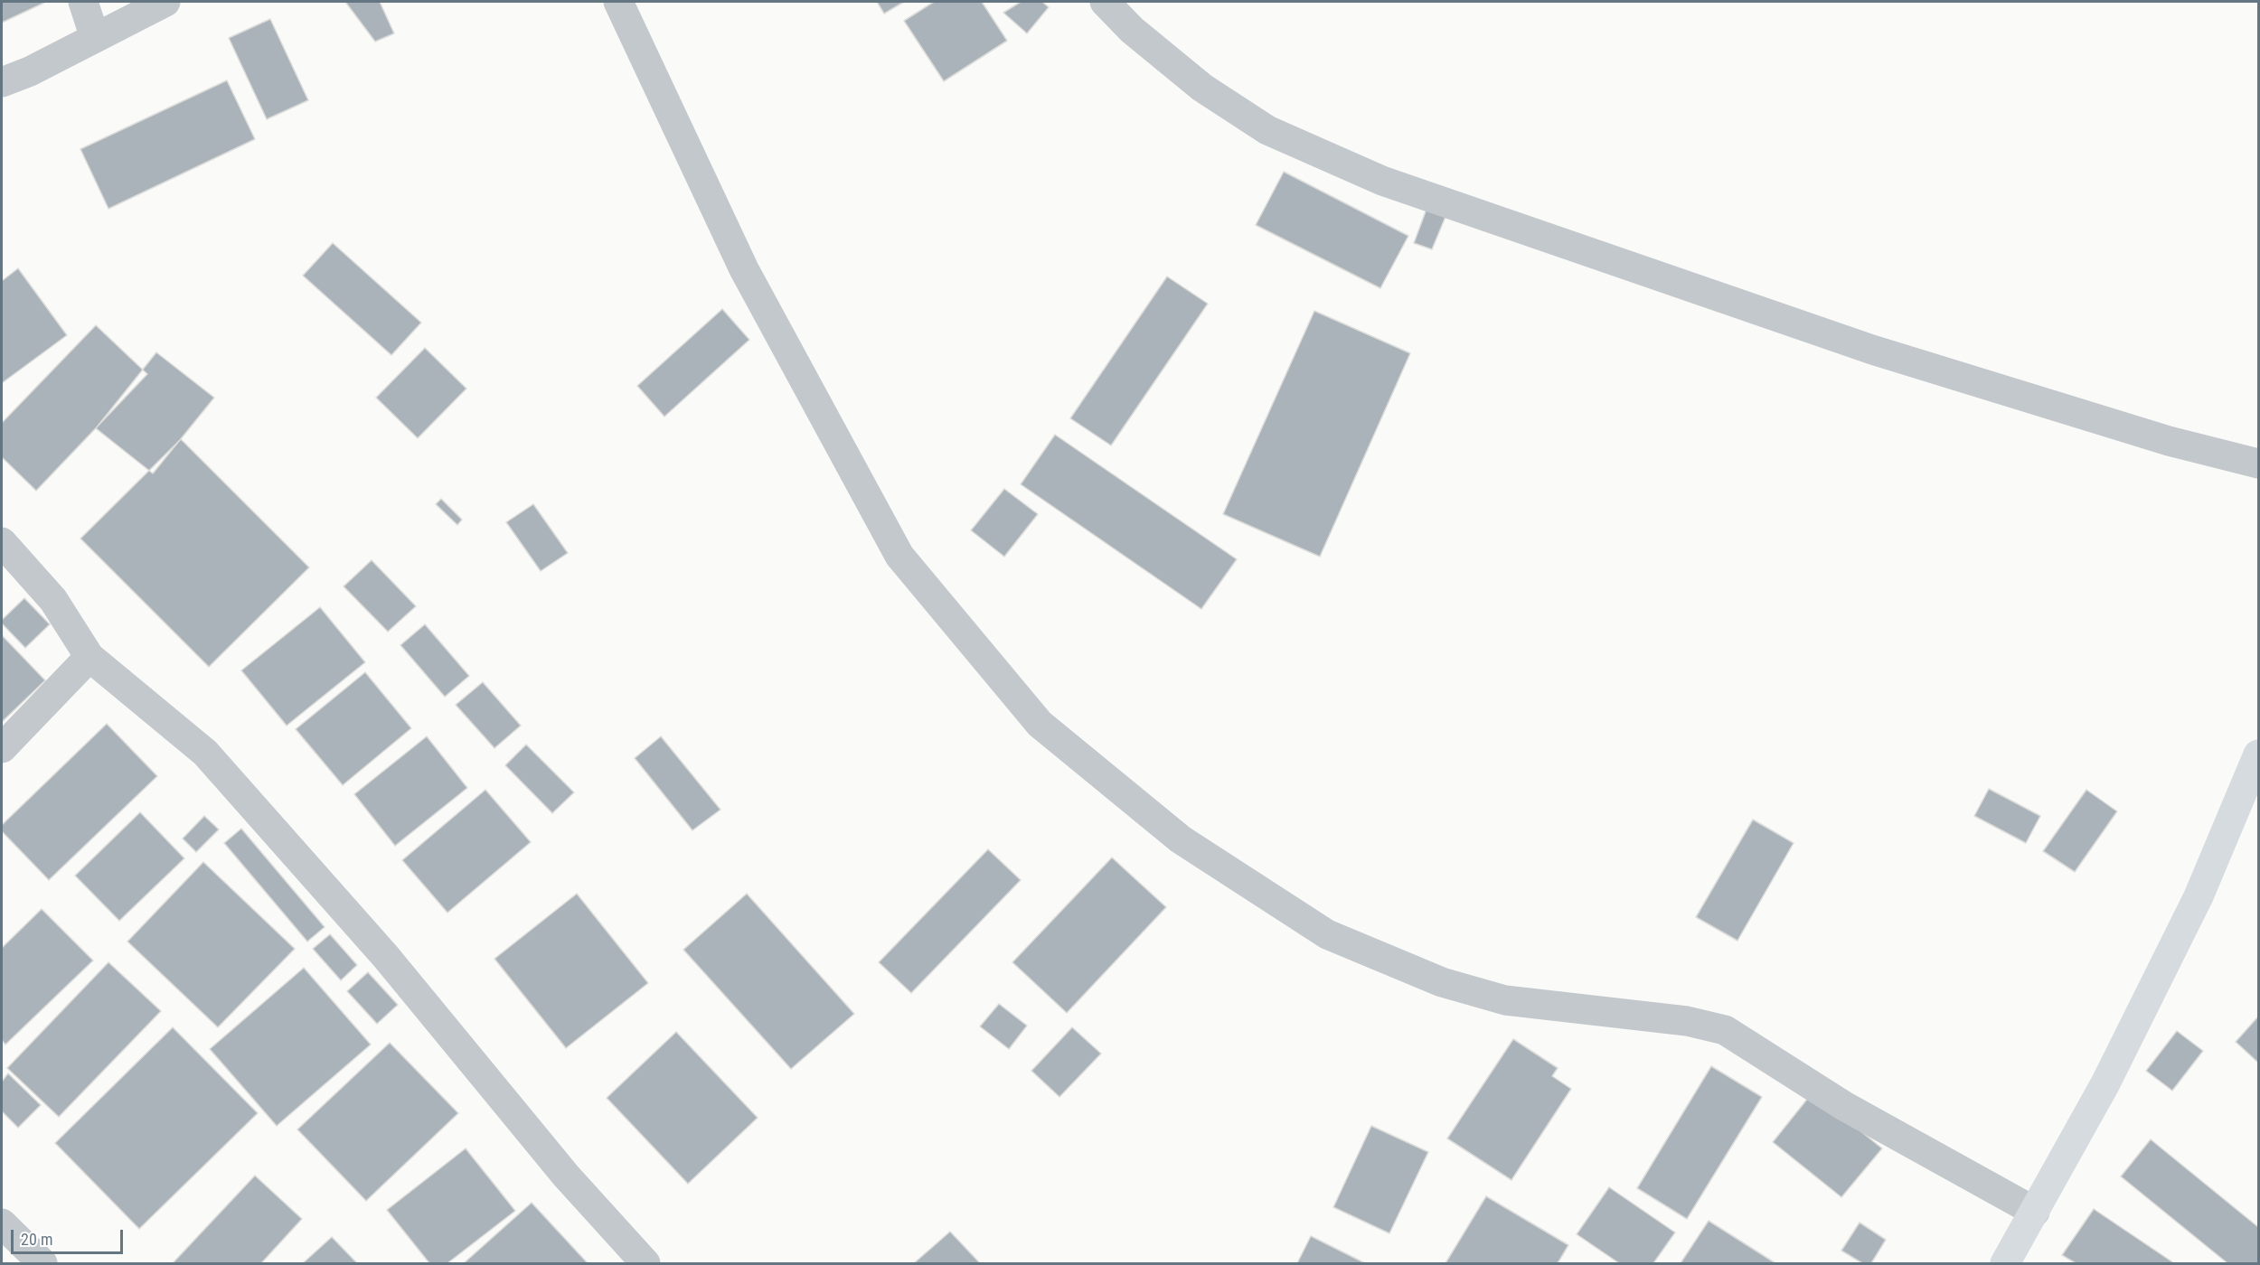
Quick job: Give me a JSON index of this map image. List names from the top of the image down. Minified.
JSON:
{"scale_bar":"20 m"}
